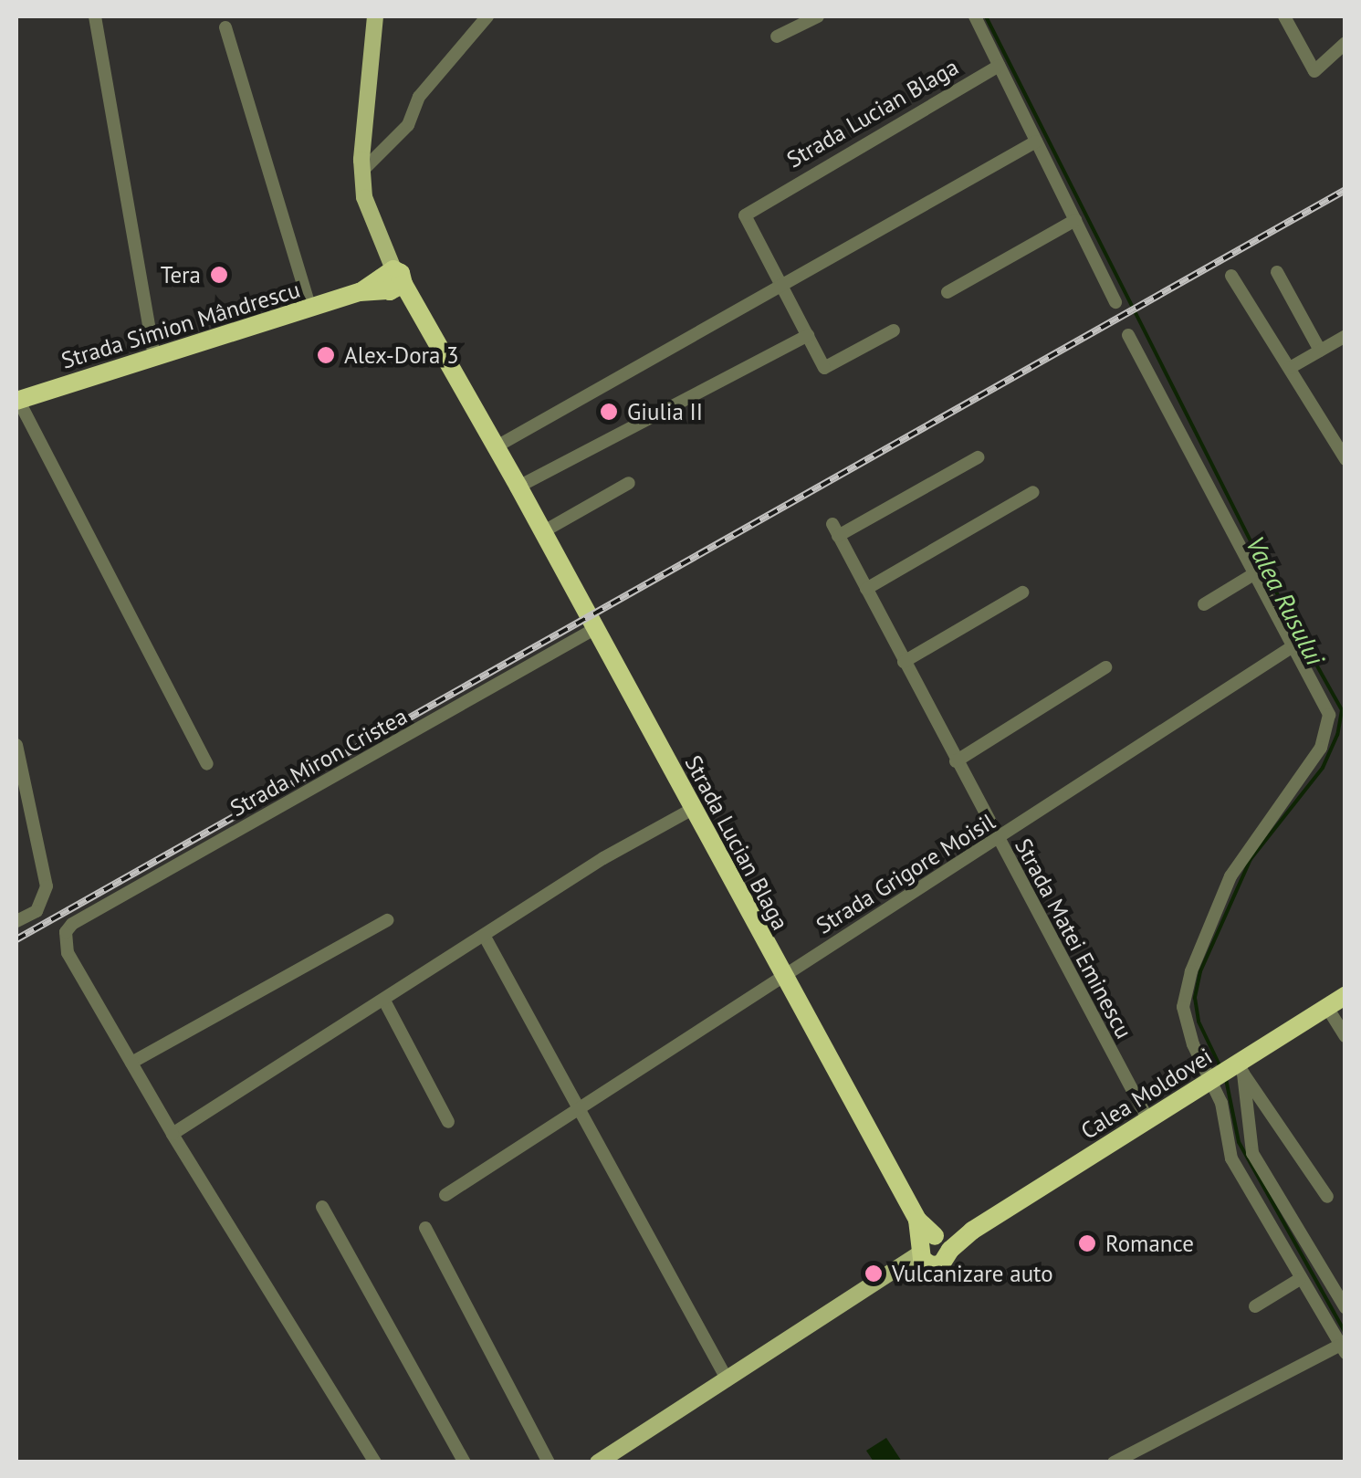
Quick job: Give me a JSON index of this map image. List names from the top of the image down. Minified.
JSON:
{"streets":{"highway":["Strada Lucian Blaga","Strada Simion Mândrescu","Calea Moldovei"],"street":["Strada Miron Cristea","Strada Grigore Moisil","Strada Matei Eminescu"]},"crossings":[["Strada Lucian Blaga","Strada Simion Mândrescu"],["Strada Lucian Blaga","Strada Miron Cristea"],["Strada Lucian Blaga","Strada Grigore Moisil"],["Strada Lucian Blaga","Calea Moldovei"],["Strada Grigore Moisil","Strada Matei Eminescu"],["Strada Matei Eminescu","Calea Moldovei"]],"water":["Valea Rusului"],"places":["Tera","Alex-Dora 3","Giulia II","Romance","Vulcanizare auto"]}
